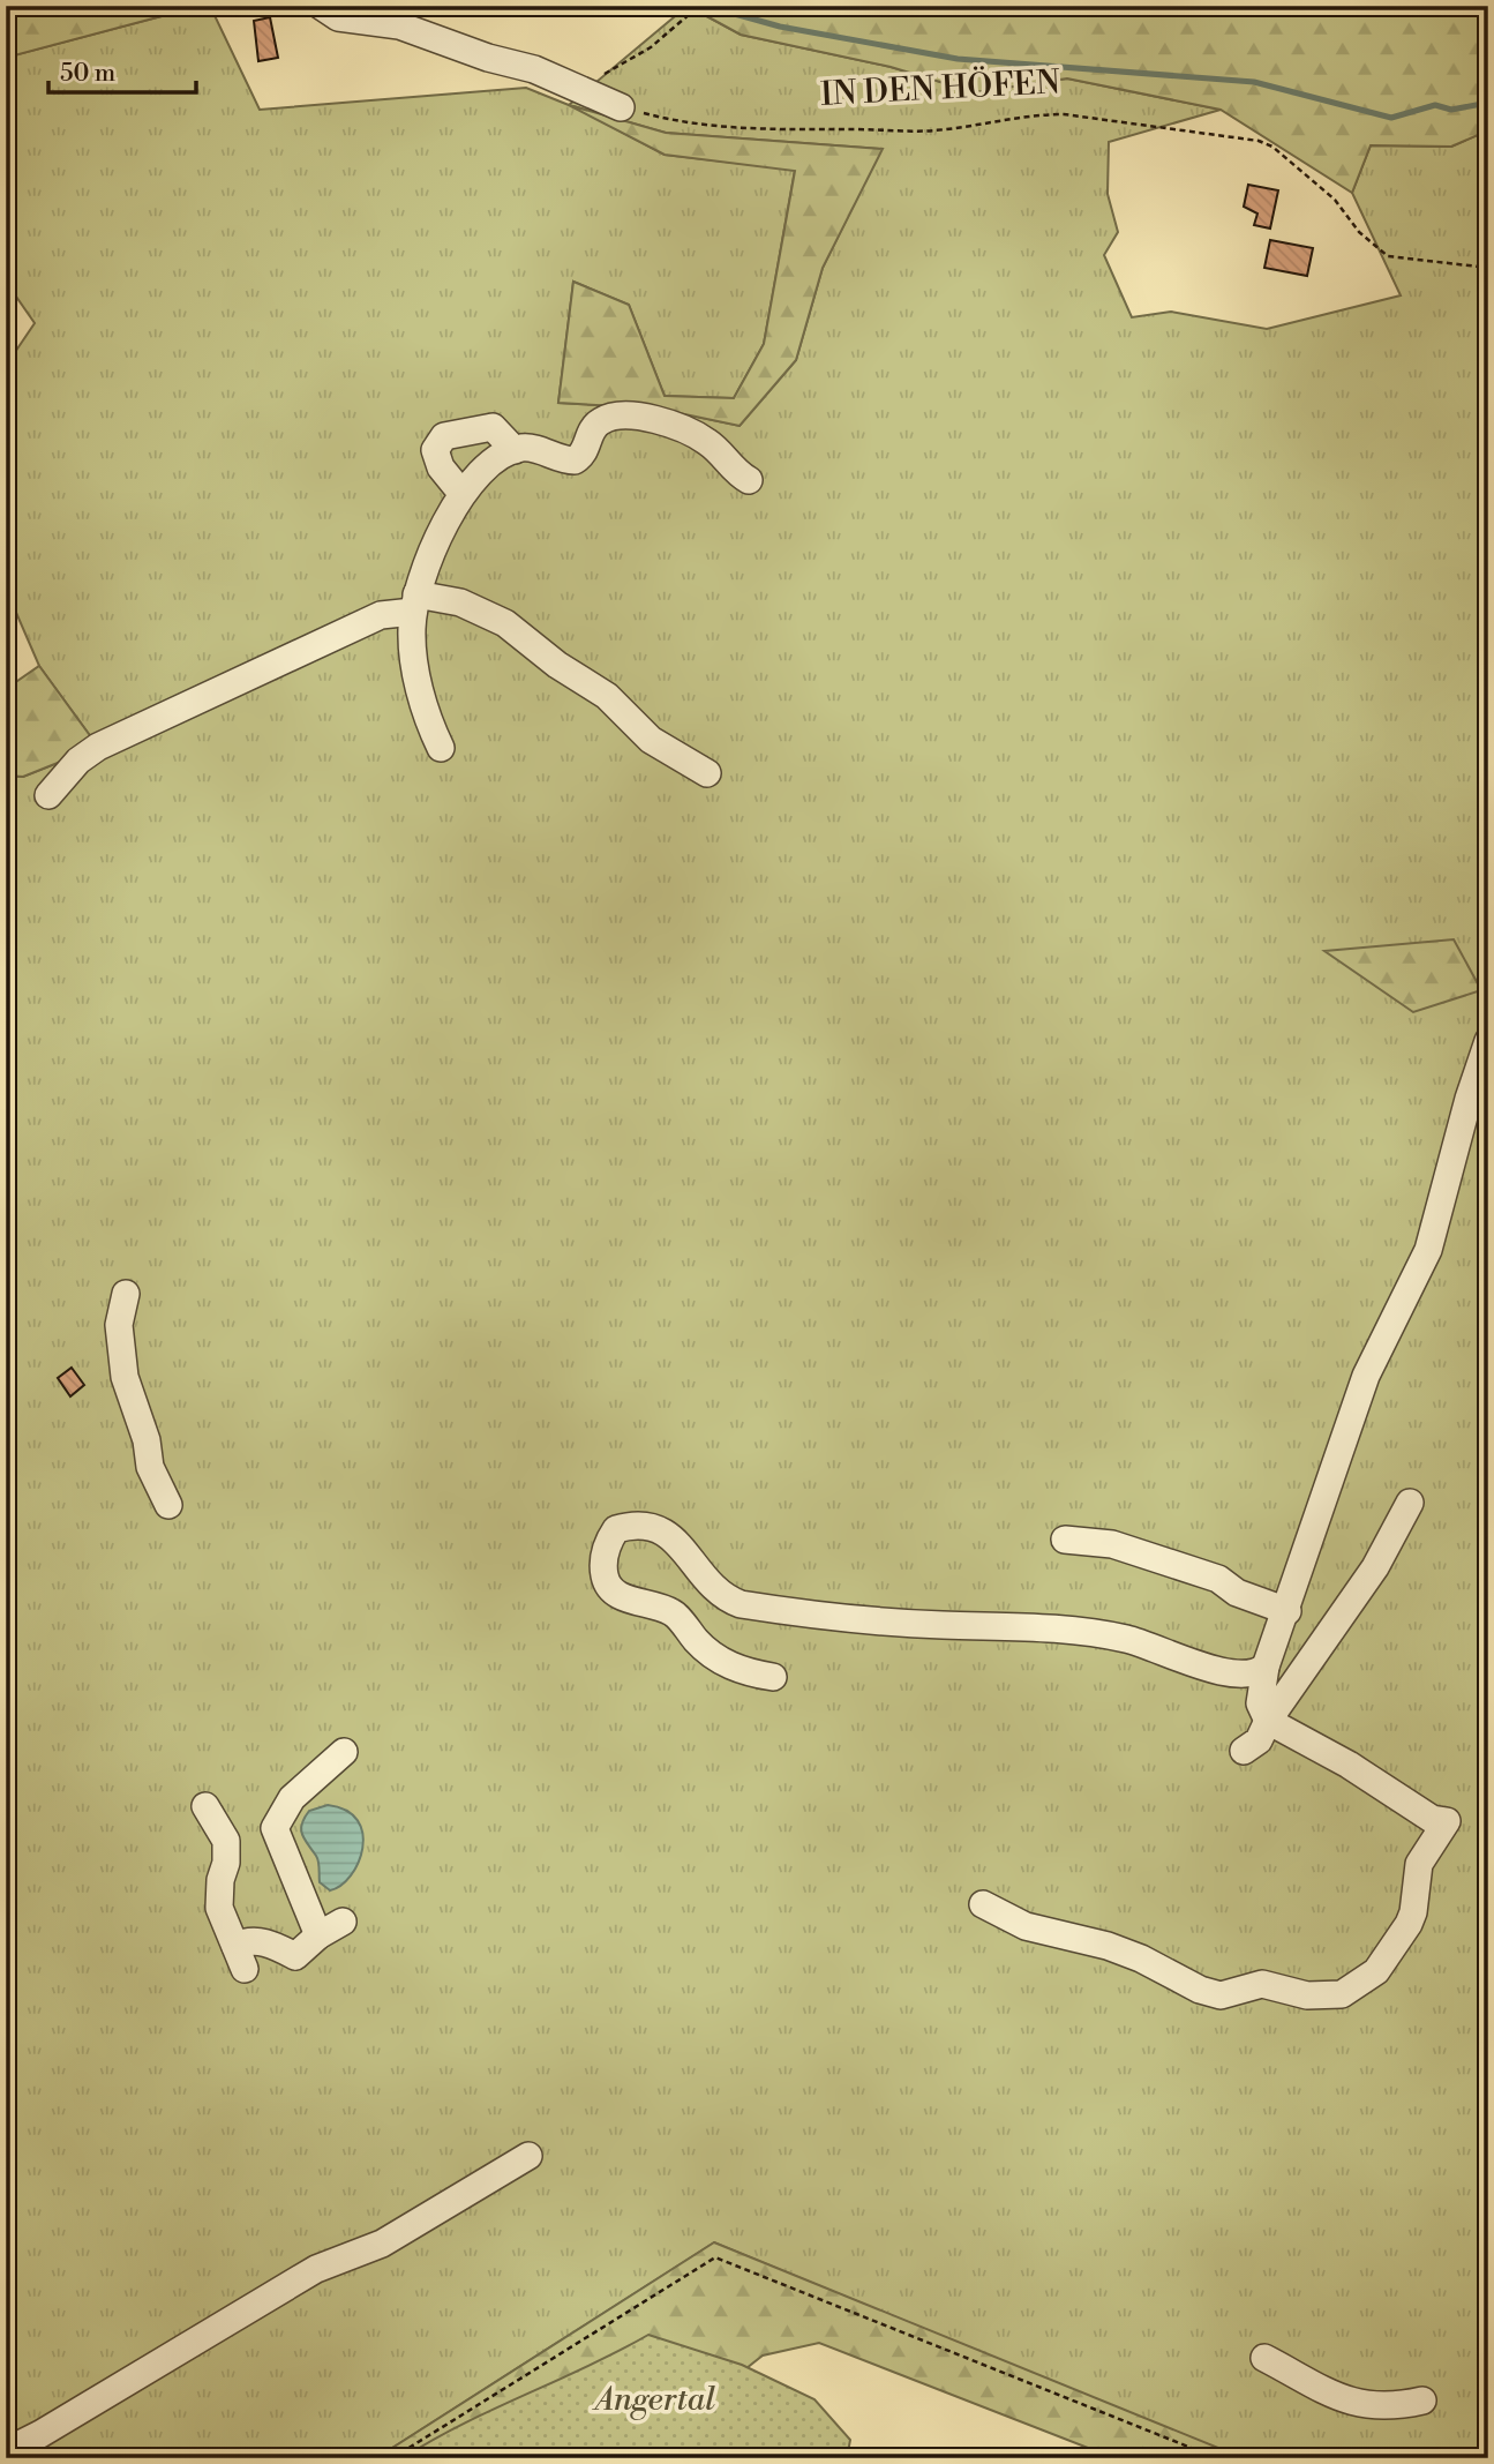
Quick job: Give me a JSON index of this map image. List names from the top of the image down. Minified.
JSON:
{"streets":{"path":["IN DEN HÖFEN"]},"parks":["Angertal"],"scale_bar":"50 m"}
